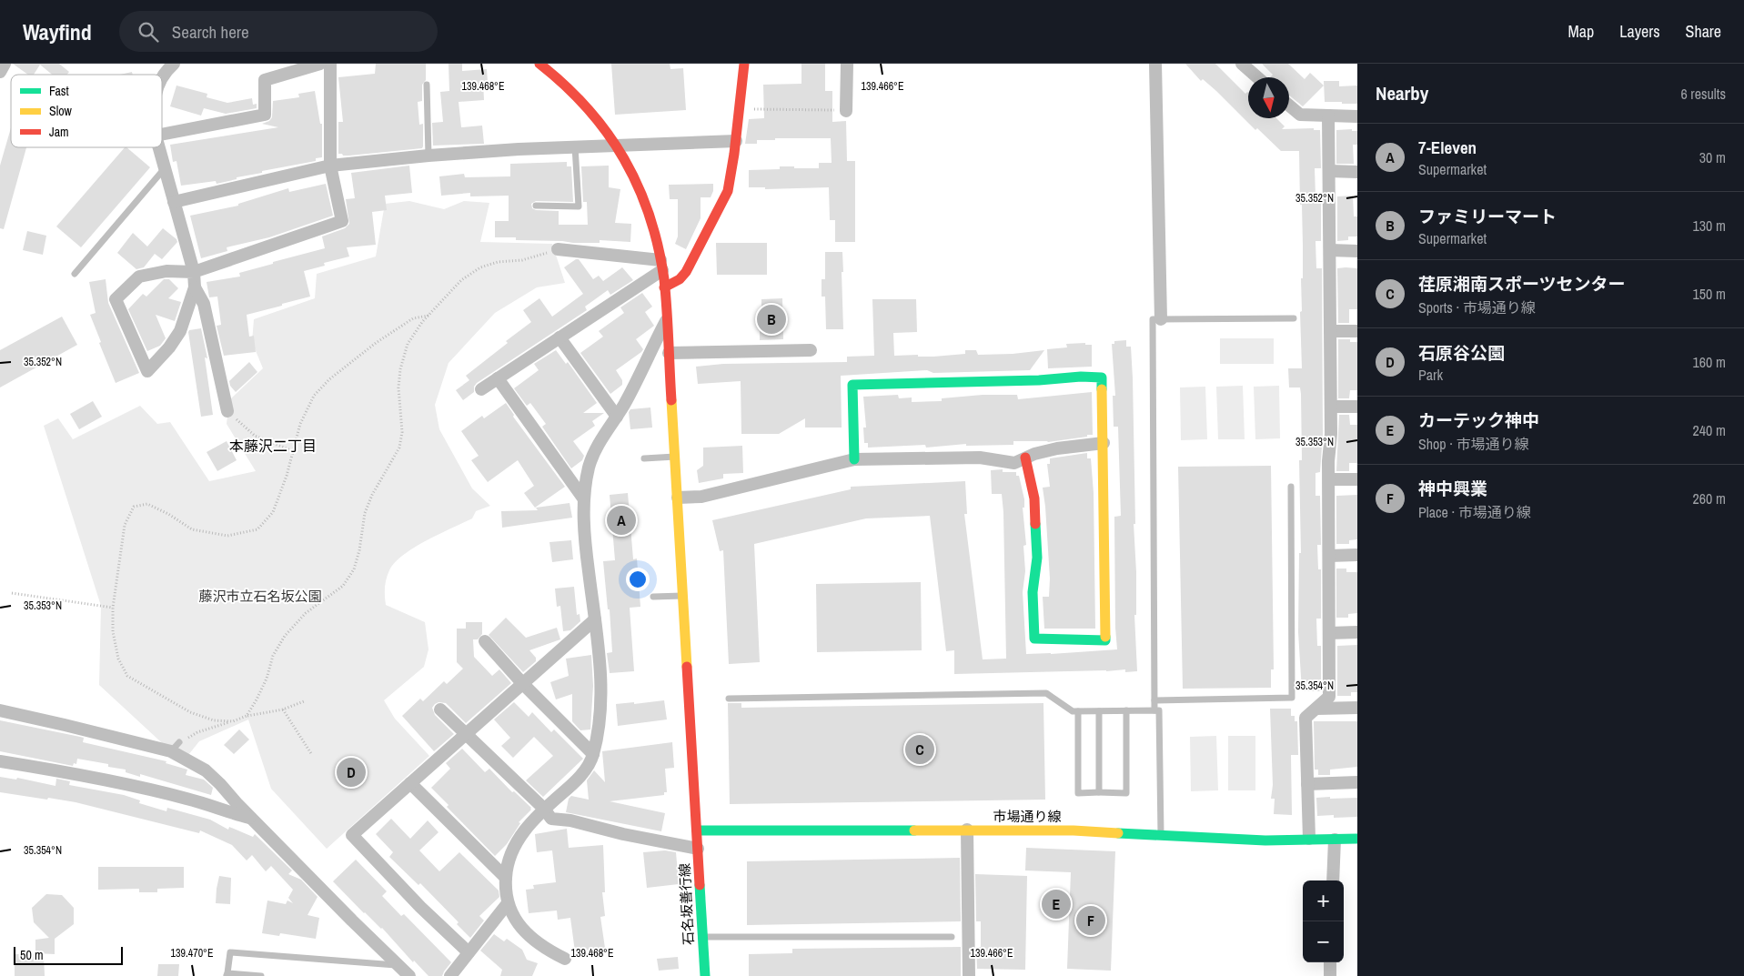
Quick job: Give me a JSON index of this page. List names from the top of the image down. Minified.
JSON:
{"streets":{"street":["市場通り線","石名坂善行線"]},"crossings":[["市場通り線","石名坂善行線"]],"districts":["本藤沢二丁目"],"parks":["藤沢市立石名坂公園"],"legend":["Fast","Slow","Jam"],"scale_bar":"50 m","north":"bottom","page":{"header":"Wayfind","search":"Search here","nav":["Map","Layers","Share"],"heading":["Nearby","6 results"],"list":[{"mark":"A","name":"7-Eleven","note":"Supermarket","value":"30 m"},{"mark":"B","name":"ファミリーマート","note":"Supermarket","value":"130 m"},{"mark":"C","name":"荏原湘南スポーツセンター","note":"Sports · 市場通り線","value":"150 m"},{"mark":"D","name":"石原谷公園","note":"Park","value":"160 m"},{"mark":"E","name":"カーテック神中","note":"Shop · 市場通り線","value":"240 m"},{"mark":"F","name":"神中興業","note":"Place · 市場通り線","value":"260 m"}],"pins":["B","A","C","D","E","F"],"map_buttons":["+","−"],"scale":"50 m"},"coordinates":["139.468°E","139.466°E","35.352°N","35.353°N","35.354°N","139.470°E"]}
